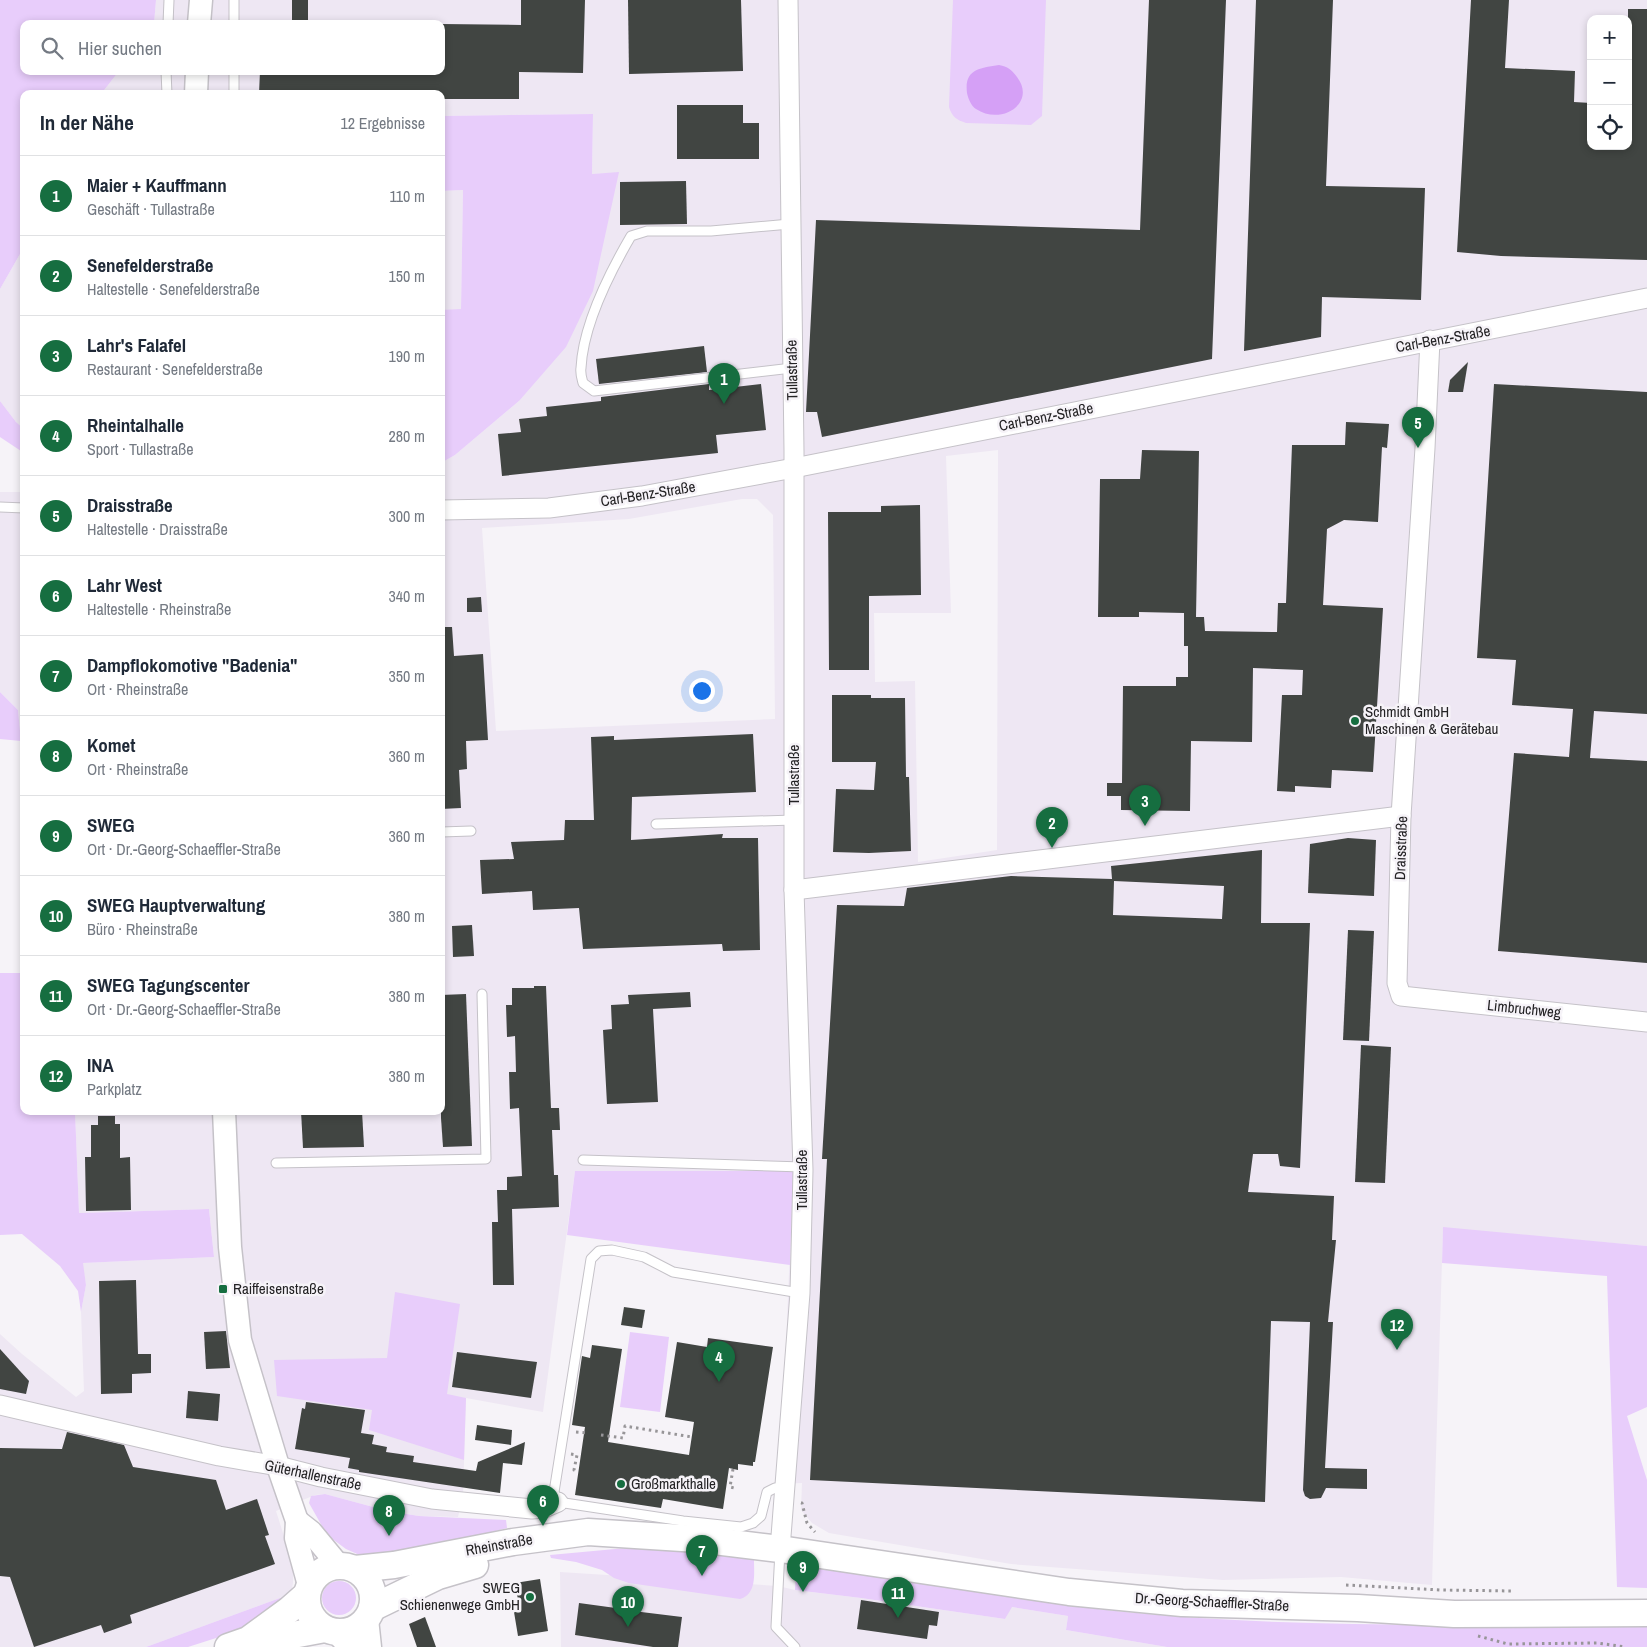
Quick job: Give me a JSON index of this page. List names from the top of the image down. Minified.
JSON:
{"streets":{"main road":["Rheinstraße","Dr.-Georg-Schaeffler-Straße"],"street":["Carl-Benz-Straße","Tullastraße","Draisstraße","Limbruchweg","Güterhallenstraße"]},"crossings":[["Carl-Benz-Straße","Tullastraße"],["Carl-Benz-Straße","Draisstraße"],["Tullastraße","Güterhallenstraße"],["Tullastraße","Rheinstraße"],["Tullastraße","Dr.-Georg-Schaeffler-Straße"],["Draisstraße","Limbruchweg"],["Rheinstraße","Dr.-Georg-Schaeffler-Straße"]],"places":{"other":["Schmidt GmbH Maschinen & Gerätebau","Großmarkthalle","SWEG Schienenwege GmbH"],"transit":["Raiffeisenstraße"]},"page":{"map_buttons":["+","−"],"search":"Hier suchen","heading":["In der Nähe","12 Ergebnisse"],"list":[{"mark":"1","name":"Maier + Kauffmann","note":"Geschäft · Tullastraße","value":"110 m"},{"mark":"2","name":"Senefelderstraße","note":"Haltestelle · Senefelderstraße","value":"150 m"},{"mark":"3","name":"Lahr's Falafel","note":"Restaurant · Senefelderstraße","value":"190 m"},{"mark":"4","name":"Rheintalhalle","note":"Sport · Tullastraße","value":"280 m"},{"mark":"5","name":"Draisstraße","note":"Haltestelle · Draisstraße","value":"300 m"},{"mark":"6","name":"Lahr West","note":"Haltestelle · Rheinstraße","value":"340 m"},{"mark":"7","name":"Dampflokomotive \"Badenia\"","note":"Ort · Rheinstraße","value":"350 m"},{"mark":"8","name":"Komet","note":"Ort · Rheinstraße","value":"360 m"},{"mark":"9","name":"SWEG","note":"Ort · Dr.-Georg-Schaeffler-Straße","value":"360 m"},{"mark":"10","name":"SWEG Hauptverwaltung","note":"Büro · Rheinstraße","value":"380 m"},{"mark":"11","name":"SWEG Tagungscenter","note":"Ort · Dr.-Georg-Schaeffler-Straße","value":"380 m"},{"mark":"12","name":"INA","note":"Parkplatz","value":"380 m"}],"pins":["1","5","3","2","12","4","6","8","7","9","11","10"]}}
